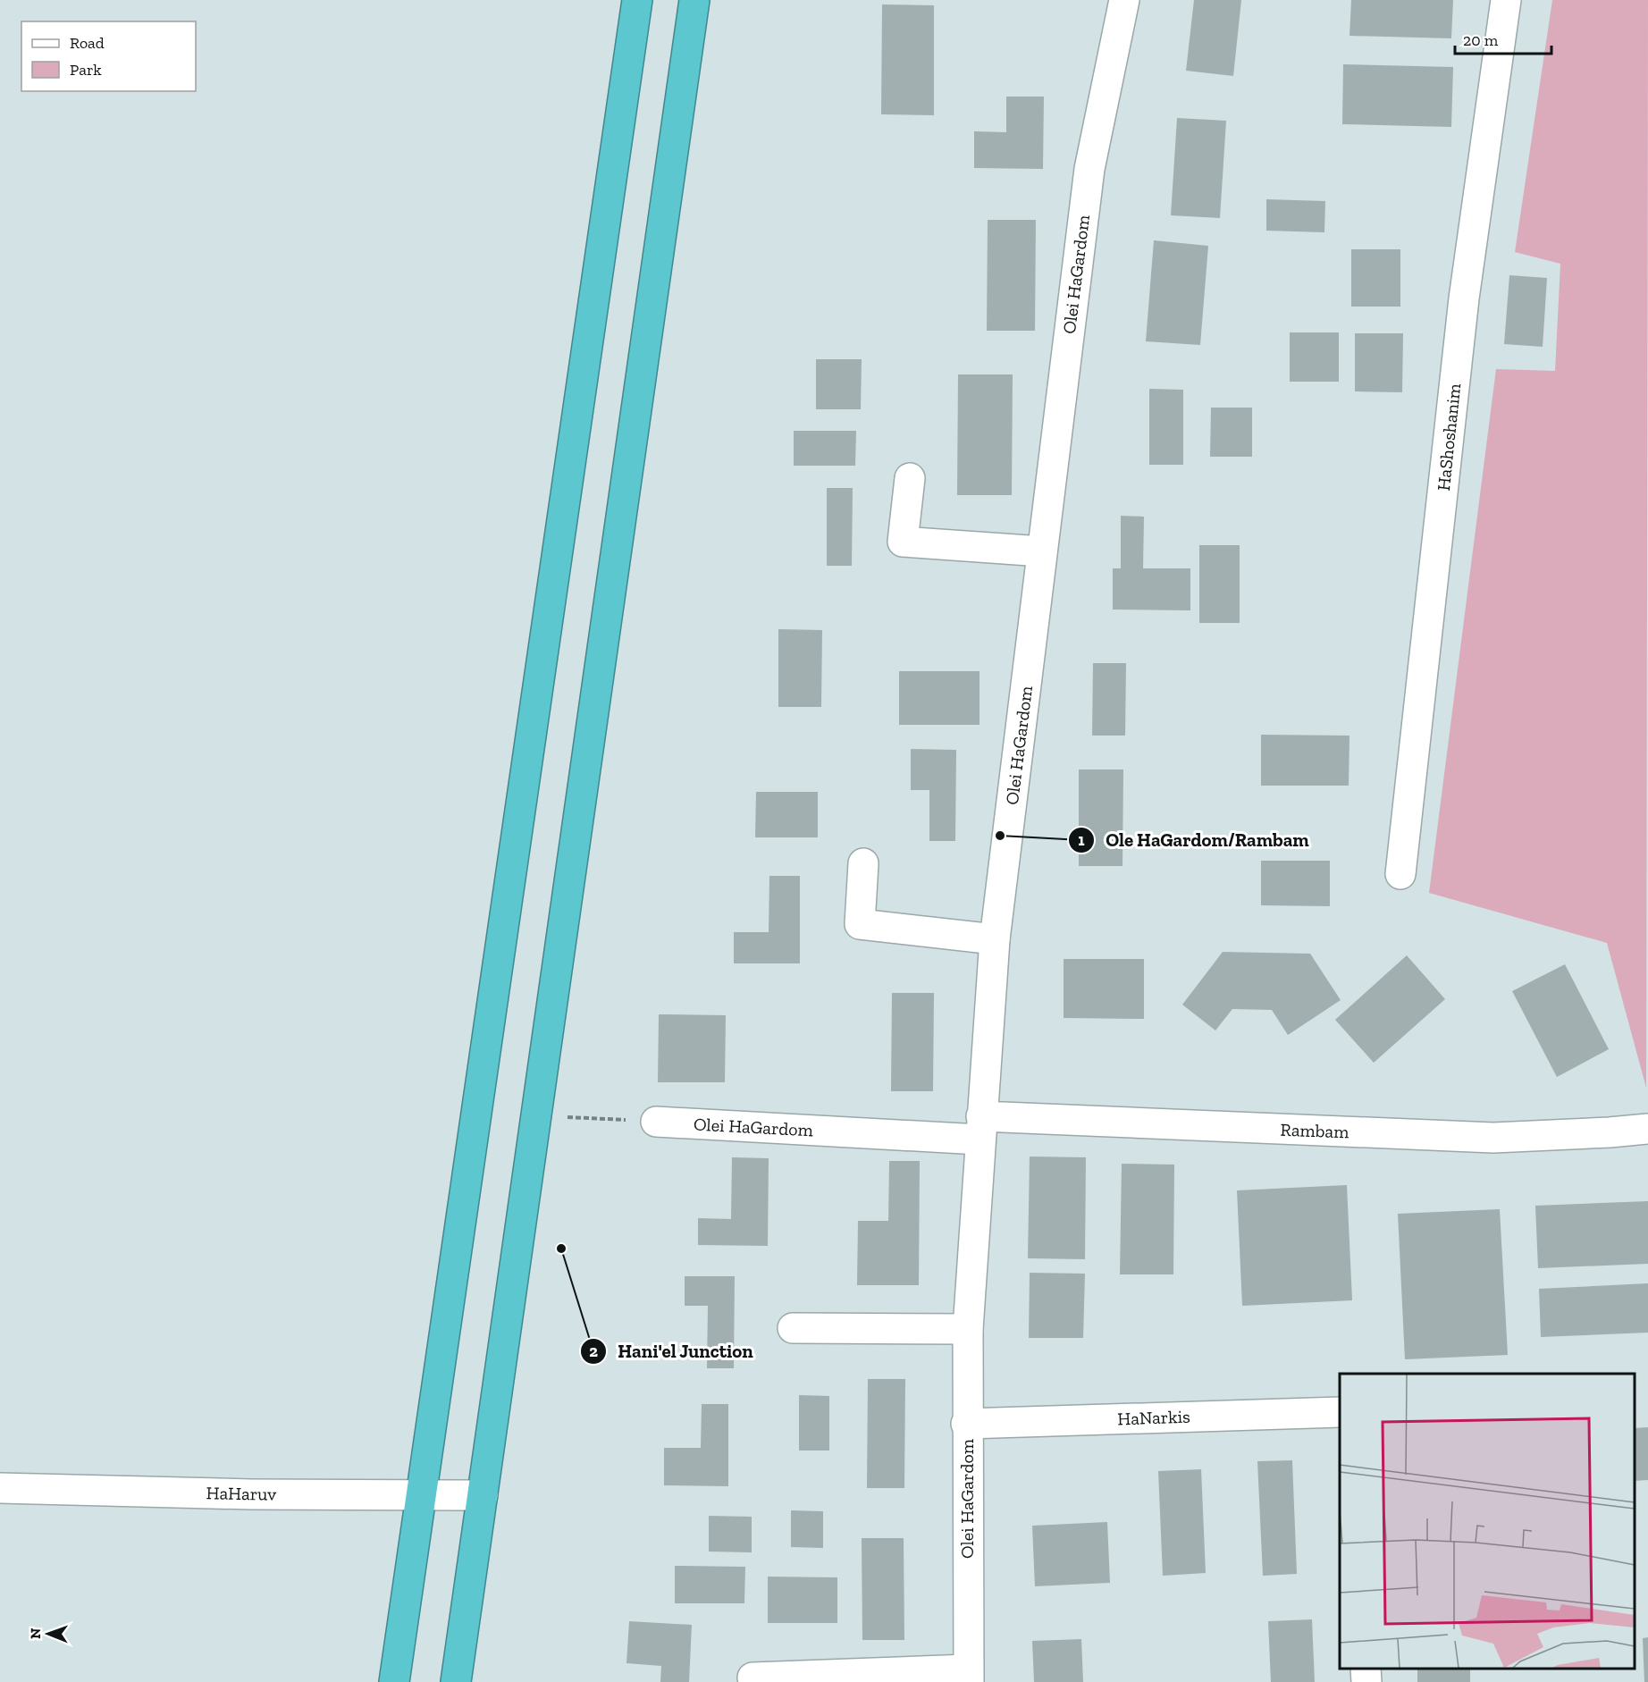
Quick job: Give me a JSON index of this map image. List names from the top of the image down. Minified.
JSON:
{"streets":{"street":["Olei HaGardom","HaShoshanim","Rambam","HaNarkis","HaHaruv"]},"crossings":[["Olei HaGardom","Rambam"],["Olei HaGardom","HaNarkis"]],"places":["Ole HaGardom/Rambam","Hani'el Junction"],"legend":["Road","Park"],"scale_bar":"20 m","north":"left"}
